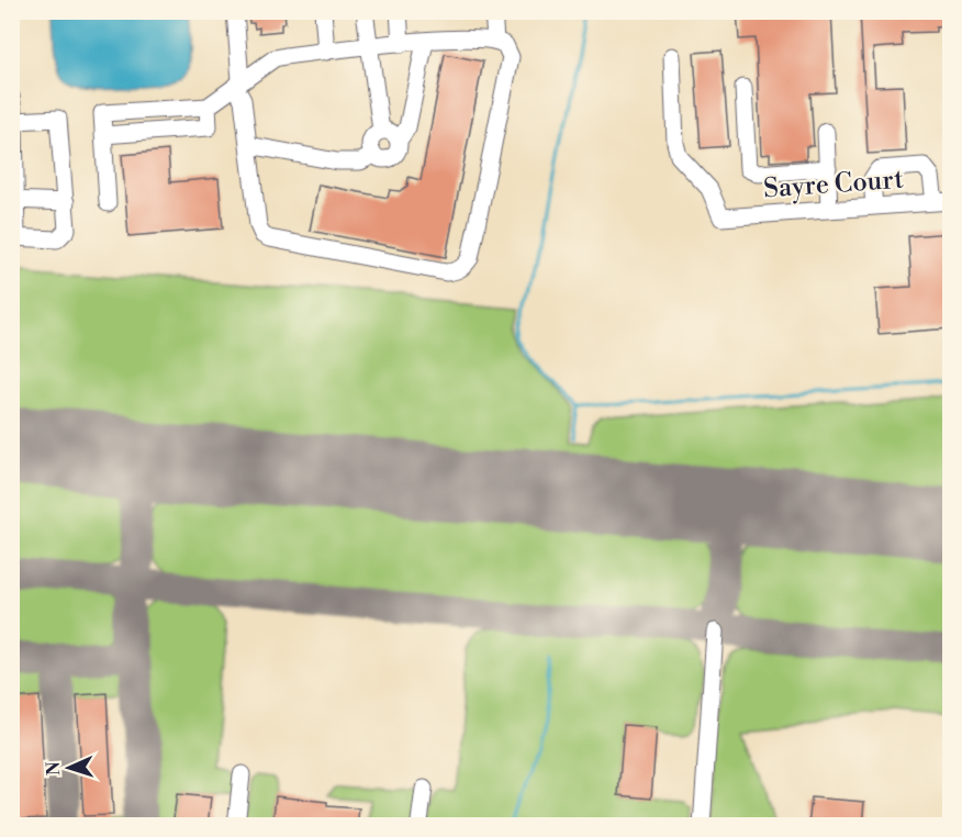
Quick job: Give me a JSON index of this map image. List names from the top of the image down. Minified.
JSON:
{"streets":{"street":["Sayre Court"]},"north":"left"}
